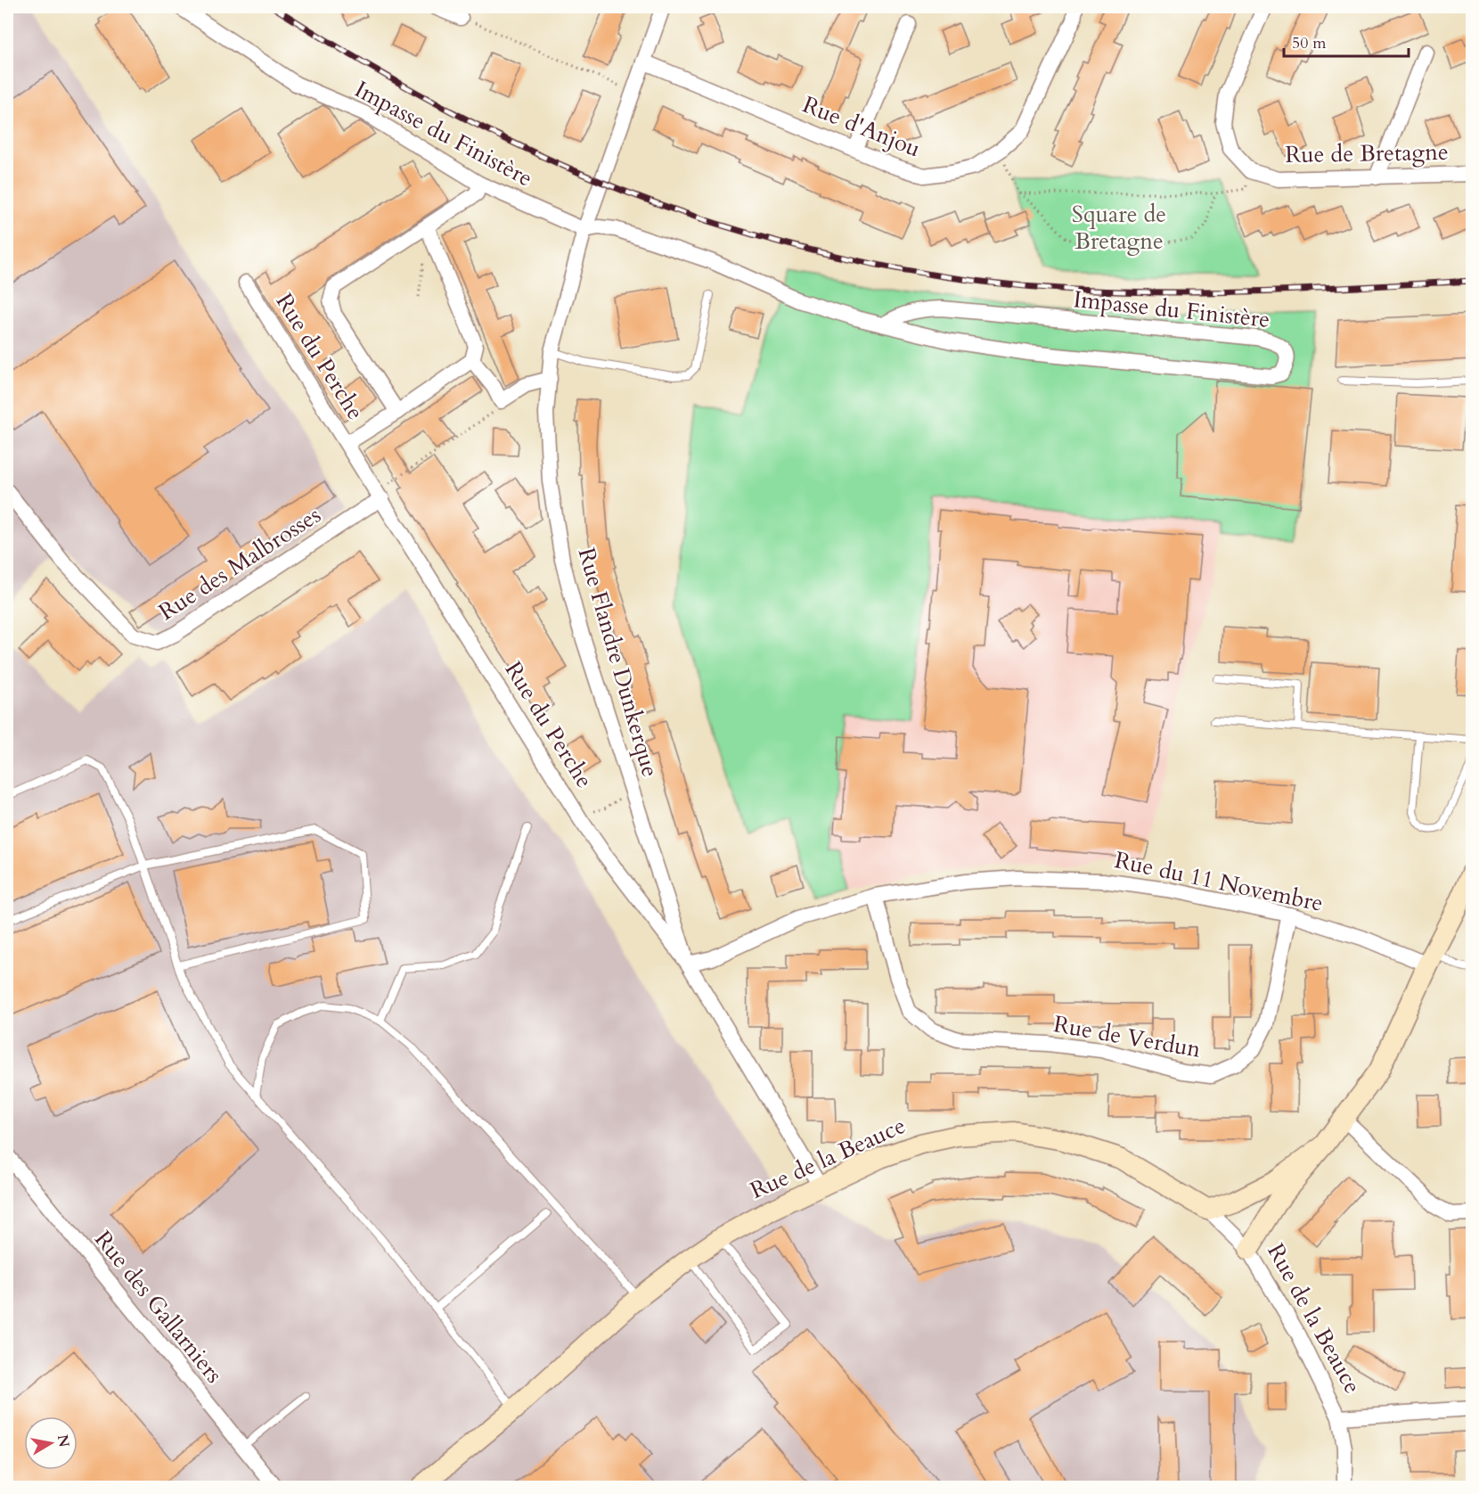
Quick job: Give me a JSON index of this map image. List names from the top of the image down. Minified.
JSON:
{"streets":{"street":["Rue d'Anjou","Impasse du Finistère","Rue de Bretagne","Rue du Perche","Rue des Malbrosses","Rue Flandre Dunkerque","Rue du 11 Novembre","Rue de Verdun","Rue de la Beauce","Rue des Gallarniers"]},"crossings":[["Rue d'Anjou","Rue Flandre Dunkerque"],["Impasse du Finistère","Rue Flandre Dunkerque"],["Rue du Perche","Rue des Malbrosses"],["Rue du Perche","Rue Flandre Dunkerque"],["Rue du Perche","Rue du 11 Novembre"],["Rue du Perche","Rue de la Beauce"],["Rue Flandre Dunkerque","Rue du 11 Novembre"],["Rue du 11 Novembre","Rue de Verdun"]],"parks":["Square de Bretagne"],"scale_bar":"50 m","north":"right"}
